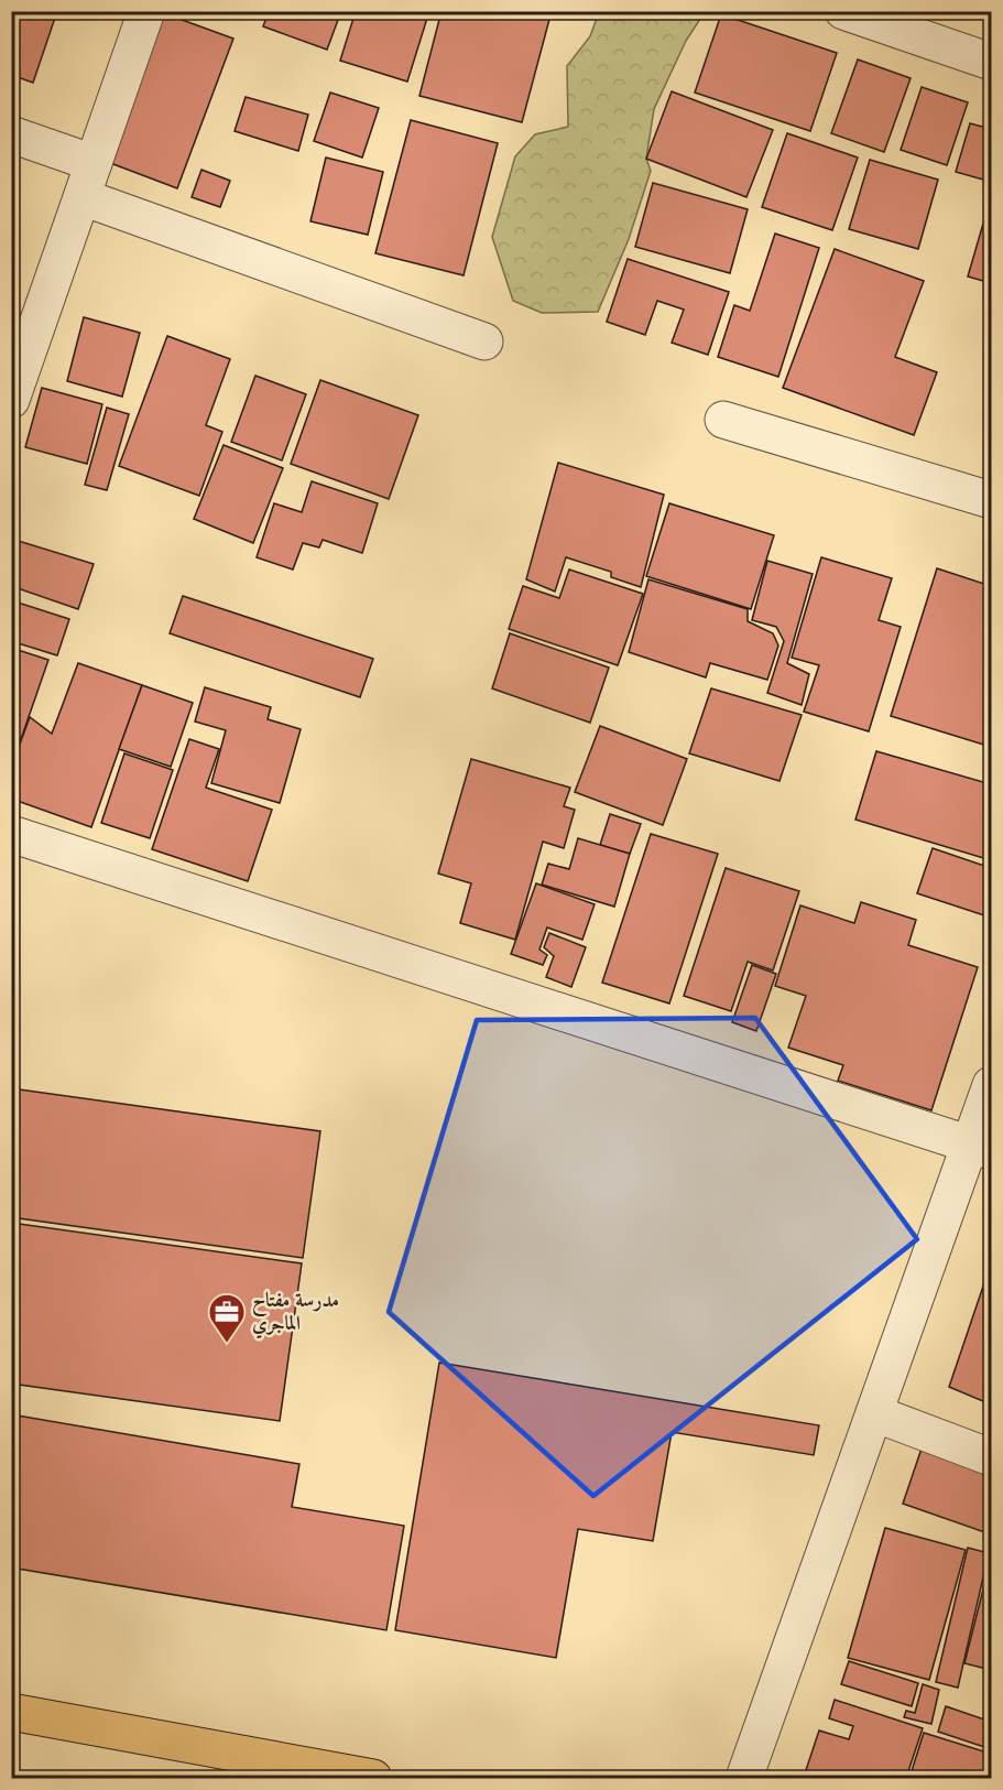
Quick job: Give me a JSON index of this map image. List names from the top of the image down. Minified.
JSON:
{"places":{"office":["مدرسة مفتاح الماجري"]}}
